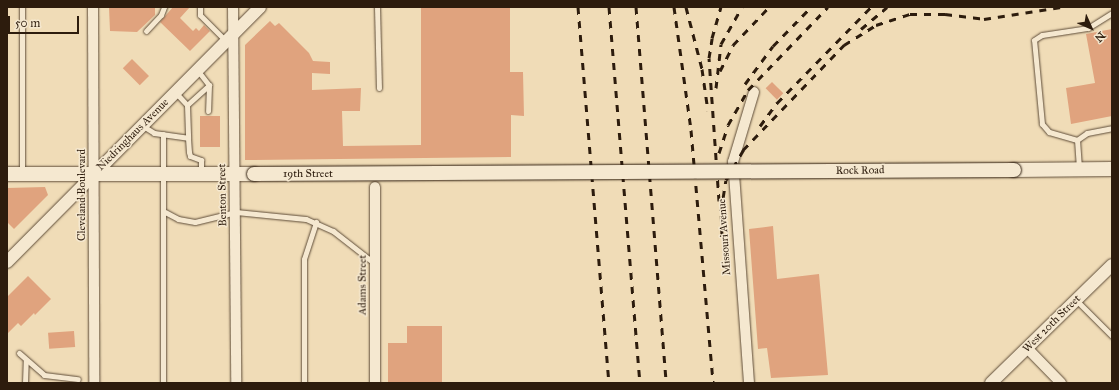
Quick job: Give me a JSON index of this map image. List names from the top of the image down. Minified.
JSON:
{"streets":{"main road":["Rock Road","19th Street"],"street":["Niedringhaus Avenue","Cleveland Boulevard","Benton Street","Missouri Avenue","Adams Street","West 20th Street"]},"crossings":[["Niedringhaus Avenue","19th Street"],["Niedringhaus Avenue","Cleveland Boulevard"],["Niedringhaus Avenue","Benton Street"],["Rock Road","19th Street"],["19th Street","Cleveland Boulevard"],["19th Street","Benton Street"]],"scale_bar":"50 m","north":"bottom right"}
